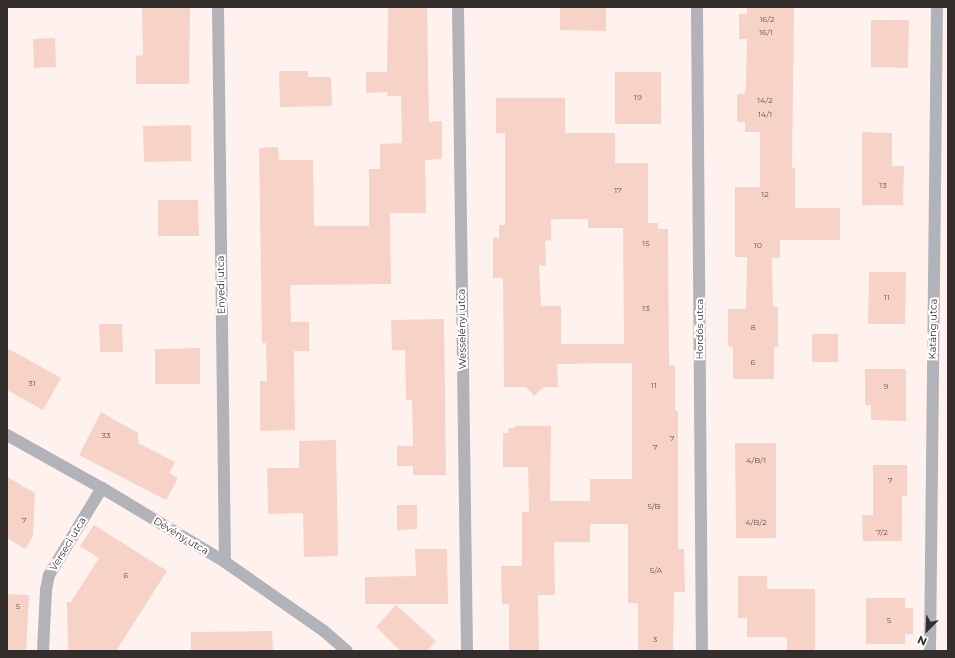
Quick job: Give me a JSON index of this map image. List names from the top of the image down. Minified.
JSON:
{"streets":{"street":["Enyedi utca","Wesselényi utca","Hordós utca","Katáng utca","Dévény utca","Verseci utca"]},"crossings":[["Enyedi utca","Dévény utca"],["Dévény utca","Verseci utca"]],"house_numbers":["16/2","16/1","19","14/2","14/1","13","17","12","15","10","11","13","8","6","31","11","9","33","7","7","4/B/1","7","5/B","7","4/B/2","7/2","5/A","6","5","5","3"],"north":"bottom left"}
